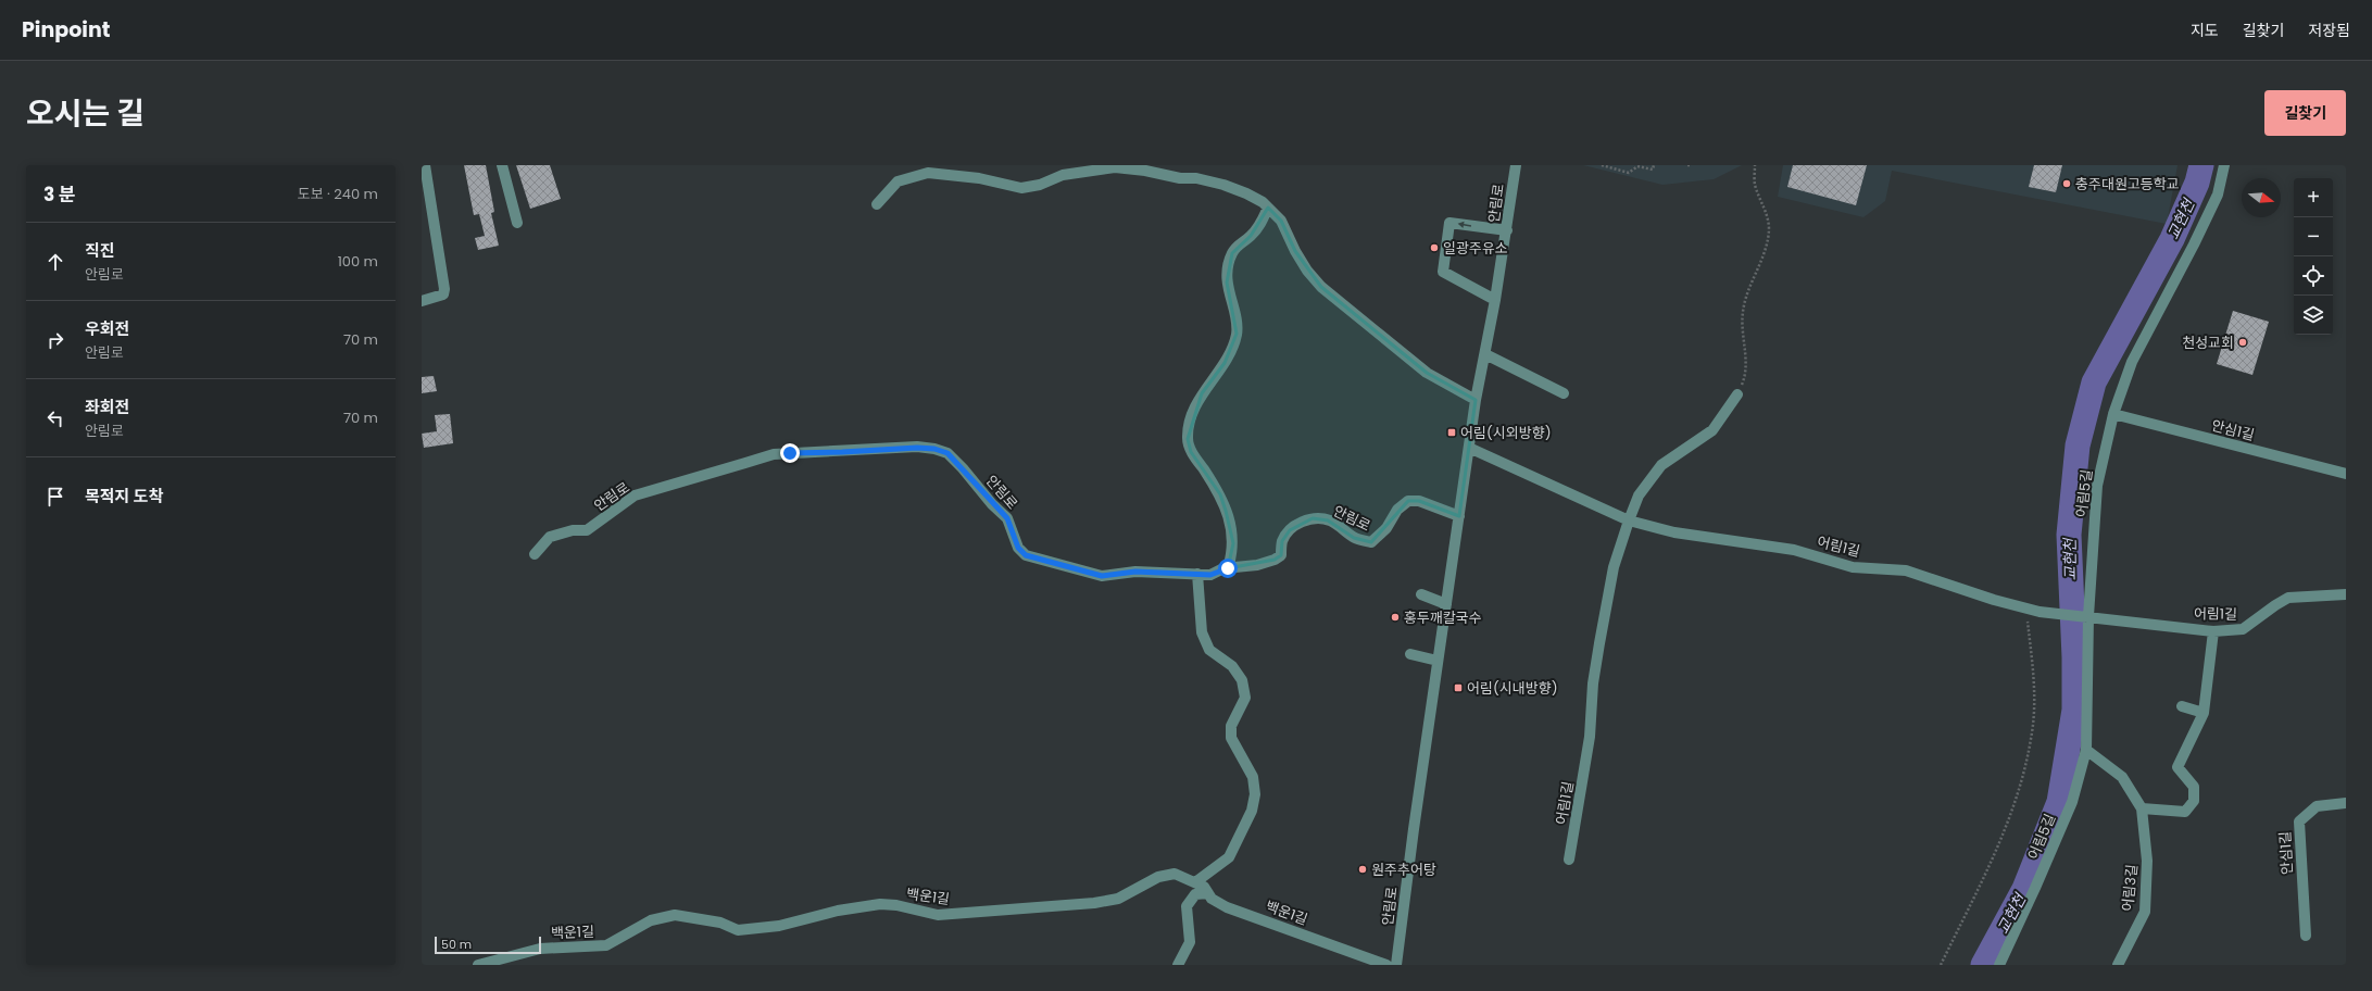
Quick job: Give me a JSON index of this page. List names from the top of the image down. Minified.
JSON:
{"streets":{"street":["안림로","안심1길","어림5길","어림1길","어림3길","백운1길"]},"crossings":[["안림로","어림1길"],["안심1길","어림5길"],["어림5길","어림1길"],["어림5길","어림3길"]],"water":["교현천"],"places":{"other":["충주대원고등학교","일광주유소","천성교회","홍두깨칼국수","원주추어탕"],"transit":["어림(시외방향)","어림(시내방향)"]},"scale_bar":"50 m","north":"right","page":{"header":"Pinpoint","nav":["지도","길찾기","저장됨"],"title":"오시는 길","buttons":"길찾기","heading":["3 분","도보 · 240 m"],"map_buttons":["+","−"],"list":[["직진","안림로","100 m"],["우회전","안림로","70 m"],["좌회전","안림로","70 m"],"목적지 도착"],"scale":"50 m"}}
